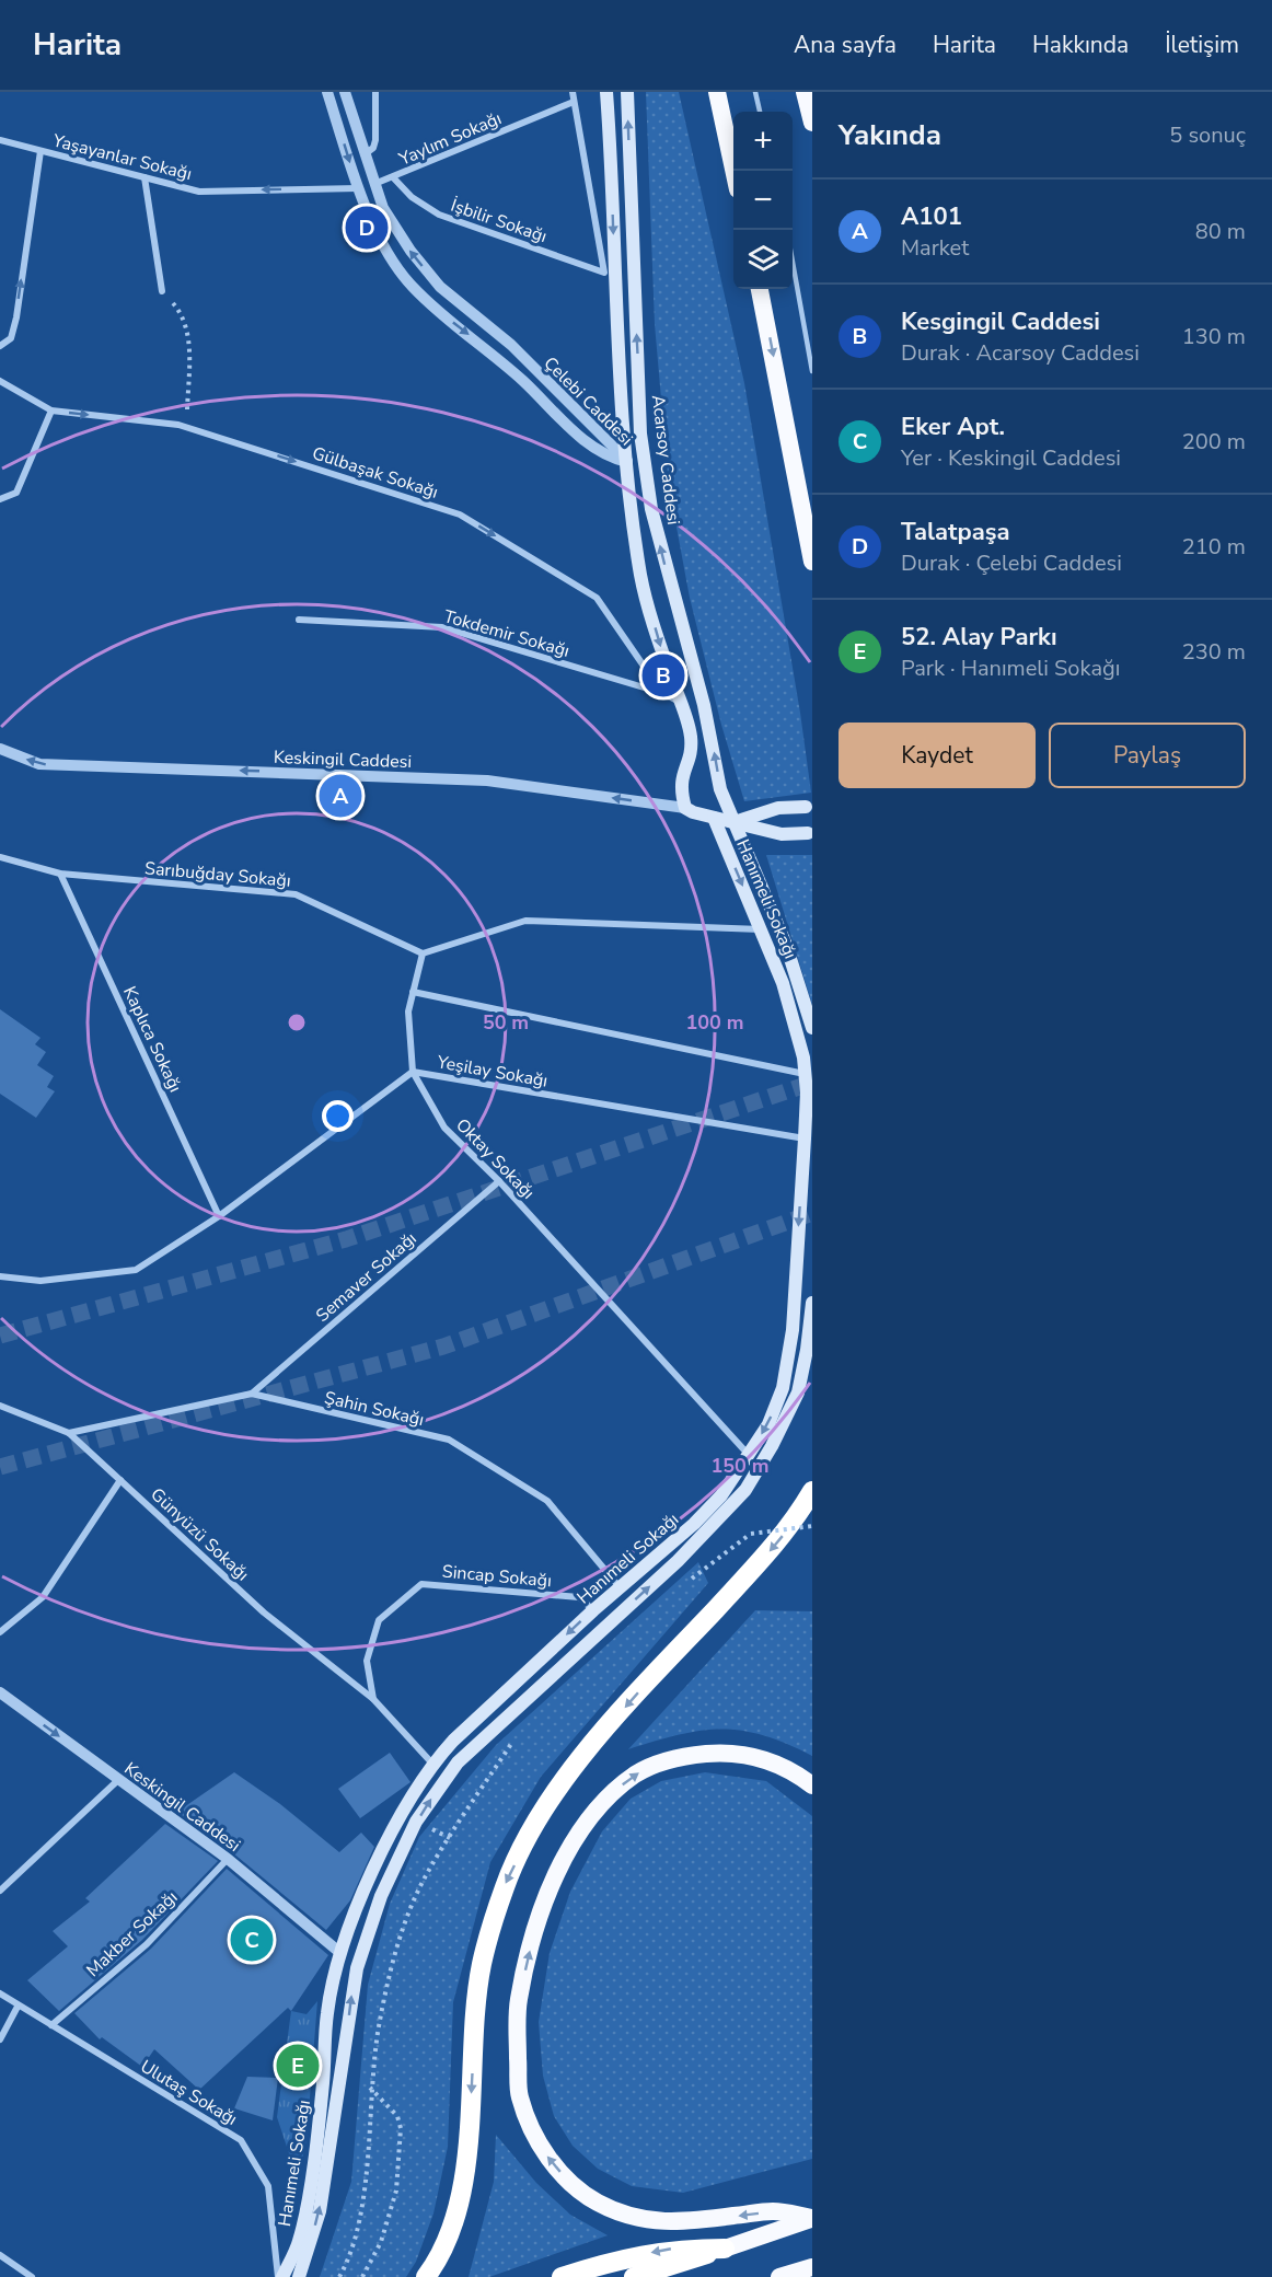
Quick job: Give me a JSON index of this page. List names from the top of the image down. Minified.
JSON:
{"streets":{"main road":["Acarsoy Caddesi","Hanımeli Sokağı"],"street":["Yaylım Sokağı","Yaşayanlar Sokağı","İşbilir Sokağı","Çelebi Caddesi","Gülbaşak Sokağı","Tokdemir Sokağı","Keskingil Caddesi","Sarıbuğday Sokağı","Kaplıca Sokağı","Yeşilay Sokağı","Oktay Sokağı","Semaver Sokağı","Şahin Sokağı","Günyüzü Sokağı","Sincap Sokağı","Makber Sokağı","Ulutaş Sokağı"]},"crossings":[["Yaylım Sokağı","İşbilir Sokağı"],["Yaylım Sokağı","Çelebi Caddesi"],["Yaşayanlar Sokağı","Çelebi Caddesi"],["Acarsoy Caddesi","Hanımeli Sokağı"],["Gülbaşak Sokağı","Tokdemir Sokağı"],["Keskingil Caddesi","Hanımeli Sokağı"],["Keskingil Caddesi","Makber Sokağı"],["Sarıbuğday Sokağı","Kaplıca Sokağı"],["Sarıbuğday Sokağı","Oktay Sokağı"],["Hanımeli Sokağı","Yeşilay Sokağı"],["Hanımeli Sokağı","Oktay Sokağı"],["Hanımeli Sokağı","Şahin Sokağı"],["Hanımeli Sokağı","Sincap Sokağı"],["Kaplıca Sokağı","Yeşilay Sokağı"],["Yeşilay Sokağı","Oktay Sokağı"],["Oktay Sokağı","Semaver Sokağı"],["Semaver Sokağı","Şahin Sokağı"],["Şahin Sokağı","Günyüzü Sokağı"],["Günyüzü Sokağı","Sincap Sokağı"],["Makber Sokağı","Ulutaş Sokağı"]],"one_way":["Yaşayanlar Sokağı","Gülbaşak Sokağı"],"page":{"header":"Harita","nav":["Ana sayfa","Harita","Hakkında","İletişim"],"heading":["Yakında","5 sonuç"],"map_buttons":["+","−"],"list":[{"mark":"A","name":"A101","note":"Market","value":"80 m"},{"mark":"B","name":"Kesgingil Caddesi","note":"Durak · Acarsoy Caddesi","value":"130 m"},{"mark":"C","name":"Eker Apt.","note":"Yer · Keskingil Caddesi","value":"200 m"},{"mark":"D","name":"Talatpaşa","note":"Durak · Çelebi Caddesi","value":"210 m"},{"mark":"E","name":"52. Alay Parkı","note":"Park · Hanımeli Sokağı","value":"230 m"}],"pins":["D","B","A","C","E"],"buttons":["Kaydet","Paylaş"]},"rings":["50 m","100 m","150 m"]}
